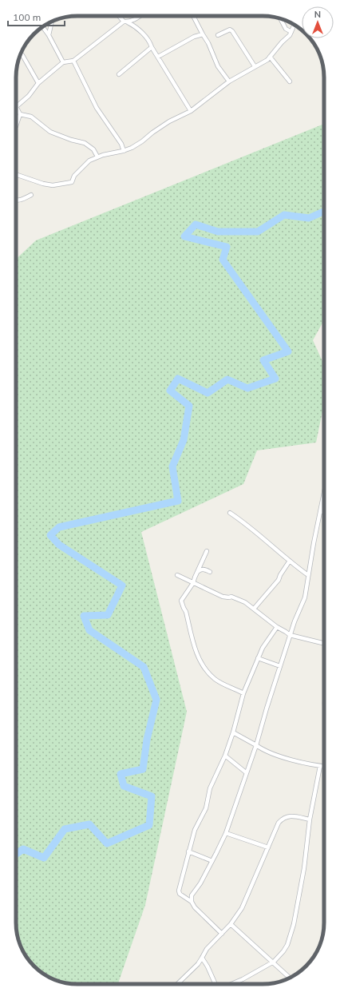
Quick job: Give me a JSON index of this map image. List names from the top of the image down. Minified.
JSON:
{"scale_bar":"100 m","north":"top"}
